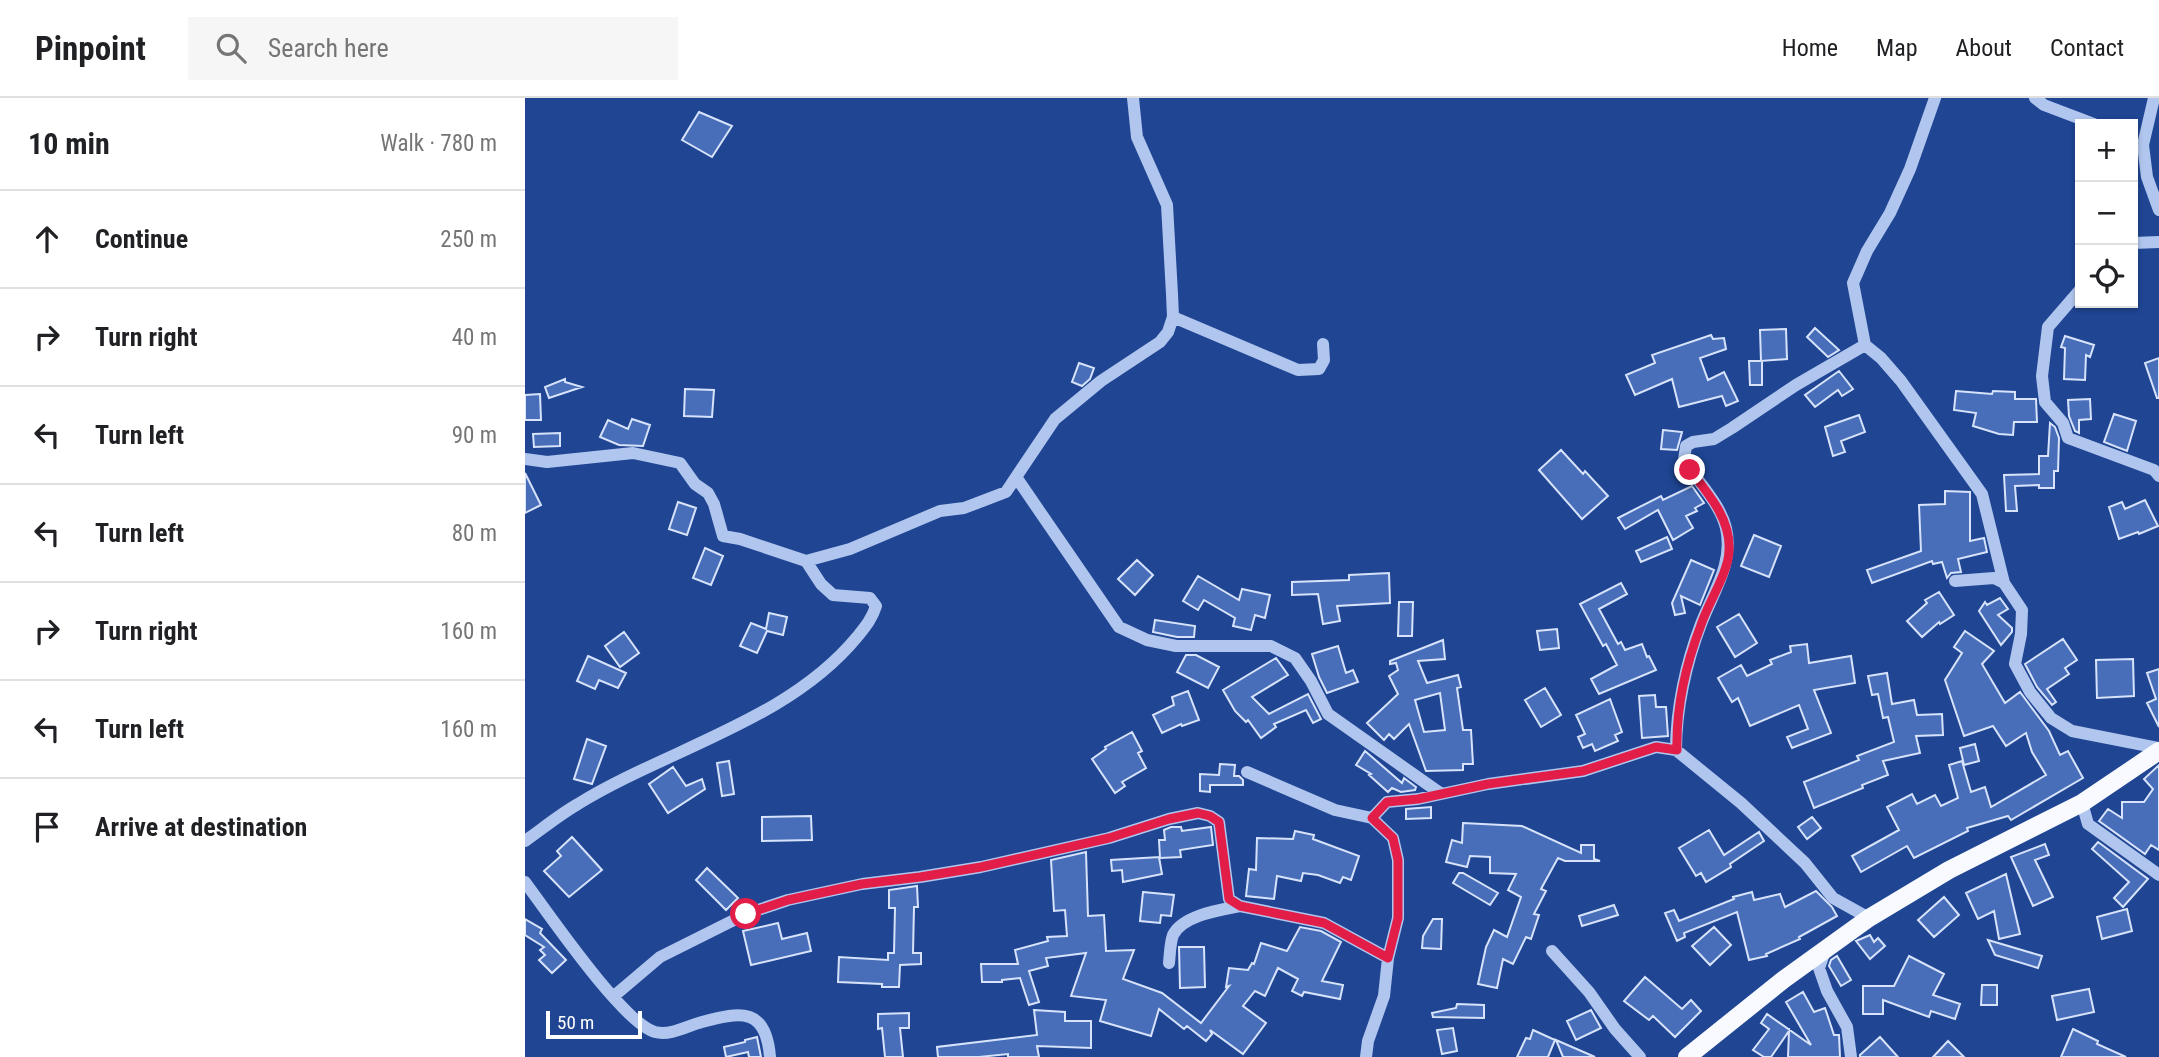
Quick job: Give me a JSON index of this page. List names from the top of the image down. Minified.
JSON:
{"scale_bar":"50 m","page":{"header":"Pinpoint","search":"Search here","nav":["Home","Map","About","Contact"],"heading":["10 min","Walk · 780 m"],"map_buttons":["+","−"],"list":[["Continue","250 m"],["Turn right","40 m"],["Turn left","90 m"],["Turn left","80 m"],["Turn right","160 m"],["Turn left","160 m"],"Arrive at destination"],"scale":"50 m"}}
